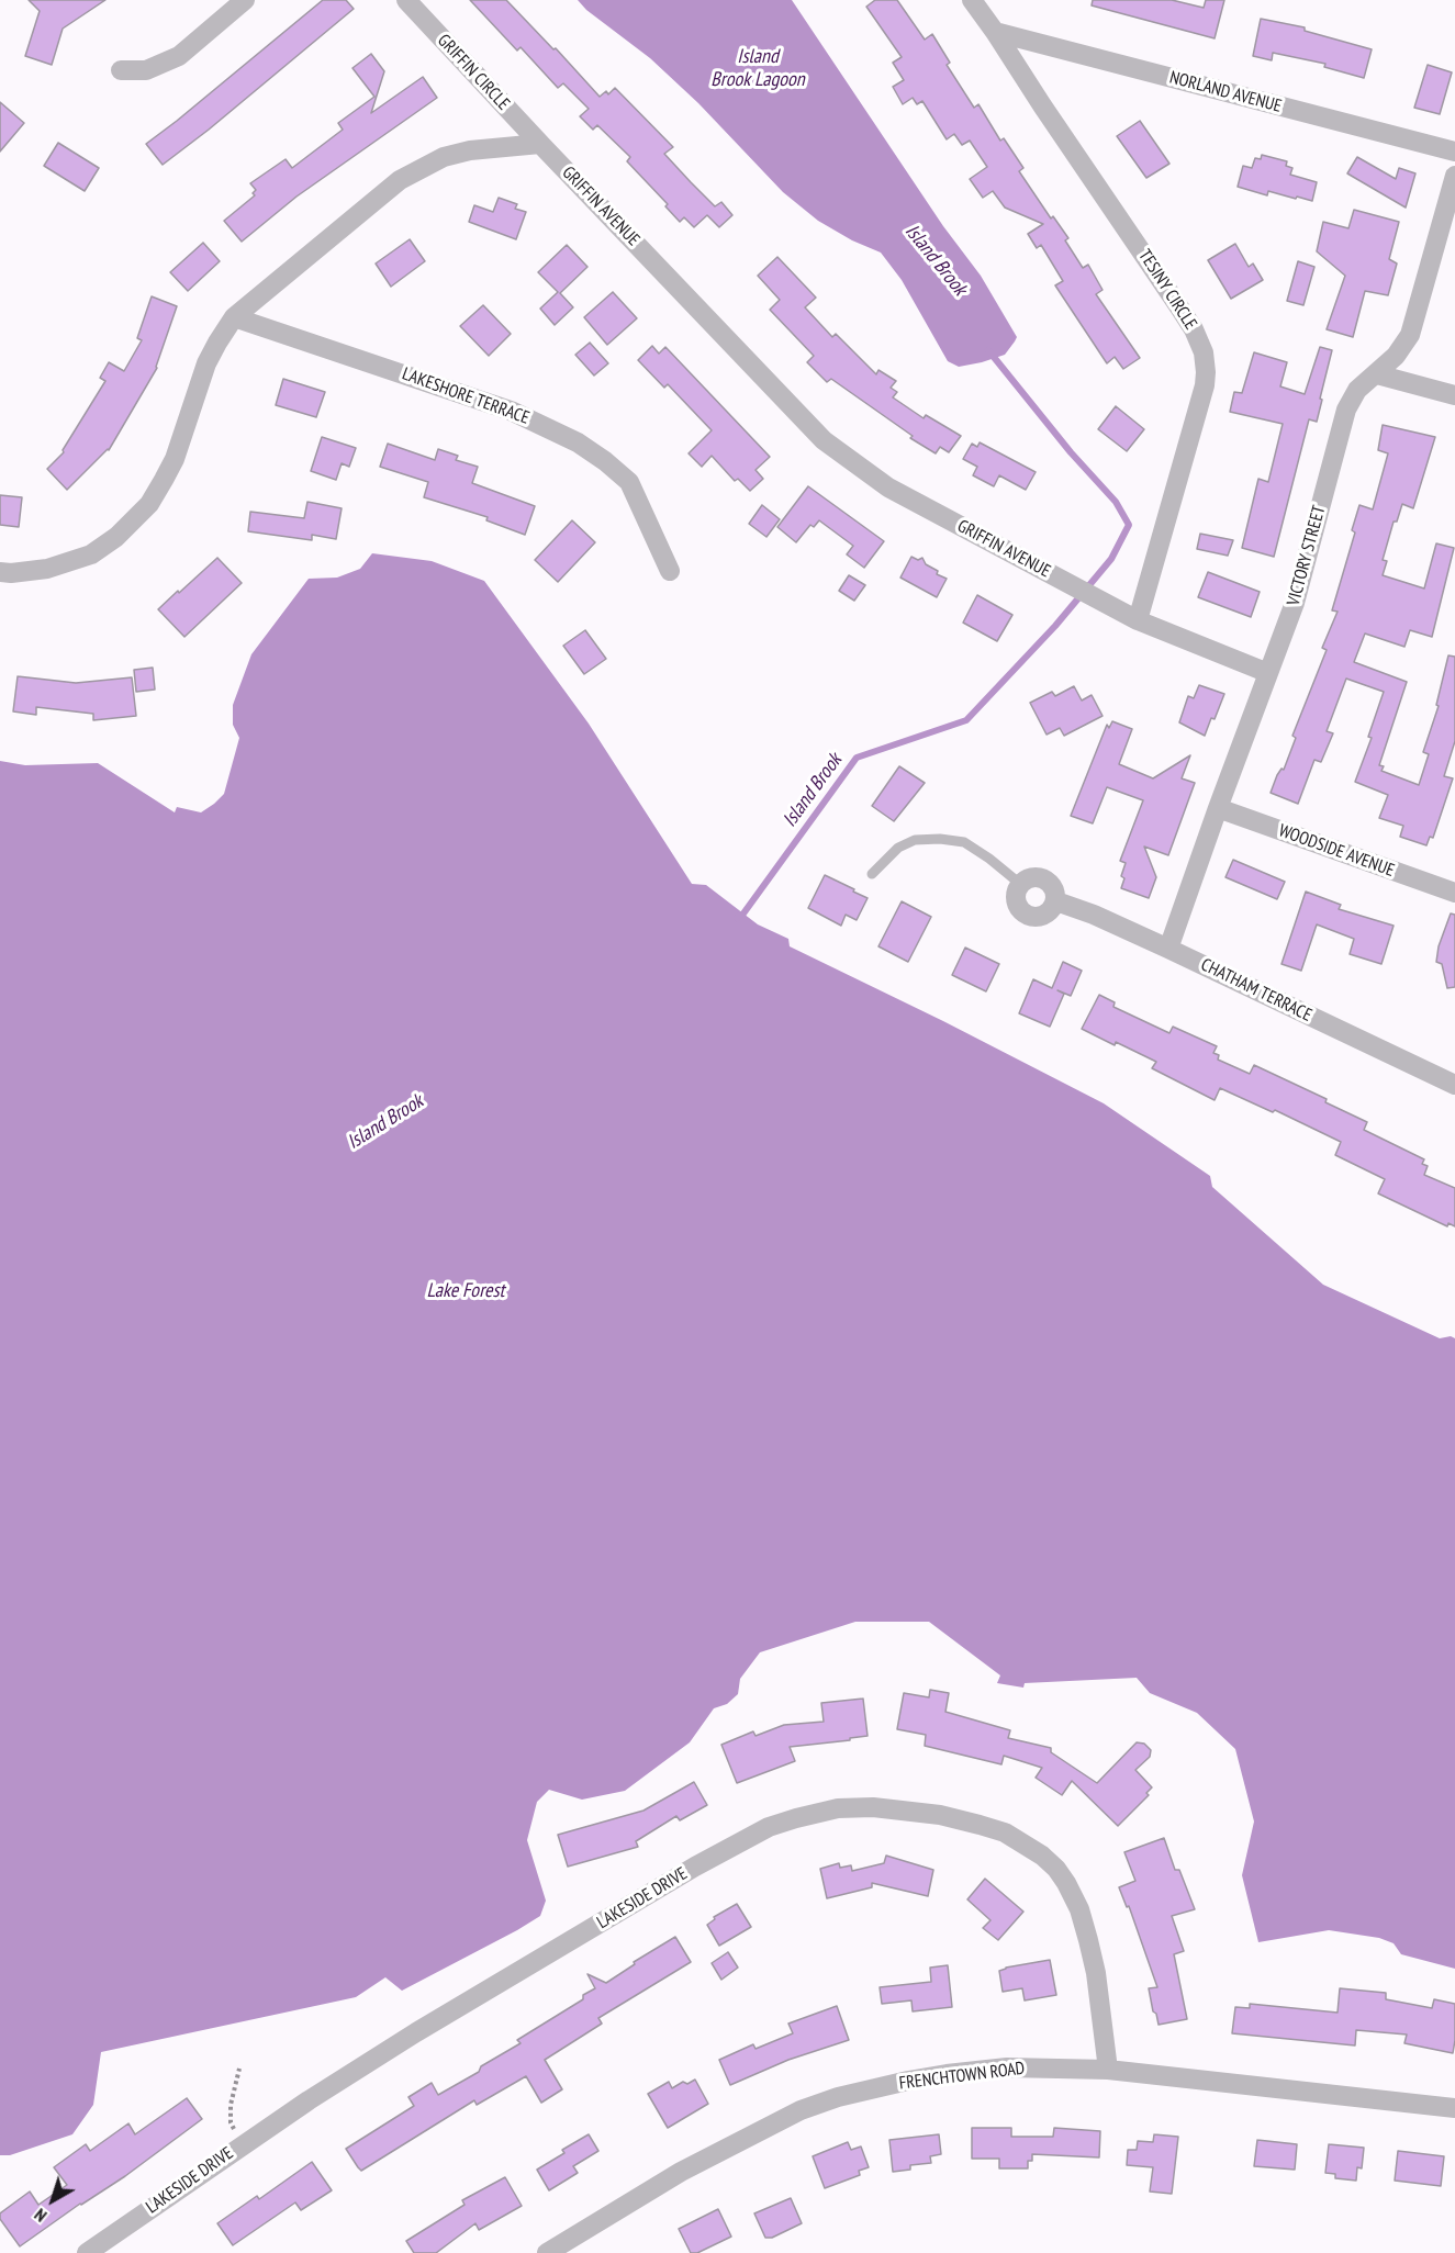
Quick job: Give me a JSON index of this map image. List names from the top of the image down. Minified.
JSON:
{"streets":{"street":["GRIFFIN CIRCLE","NORLAND AVENUE","GRIFFIN AVENUE","TESINY CIRCLE","LAKESHORE TERRACE","VICTORY STREET","WOODSIDE AVENUE","CHATHAM TERRACE","LAKESIDE DRIVE","FRENCHTOWN ROAD"]},"crossings":[["GRIFFIN CIRCLE","GRIFFIN AVENUE"],["NORLAND AVENUE","TESINY CIRCLE"],["GRIFFIN AVENUE","TESINY CIRCLE"],["GRIFFIN AVENUE","VICTORY STREET"],["VICTORY STREET","WOODSIDE AVENUE"],["VICTORY STREET","CHATHAM TERRACE"],["LAKESIDE DRIVE","FRENCHTOWN ROAD"]],"water":["Island Brook Lagoon","Island Brook","Lake Forest"],"north":"bottom left"}
